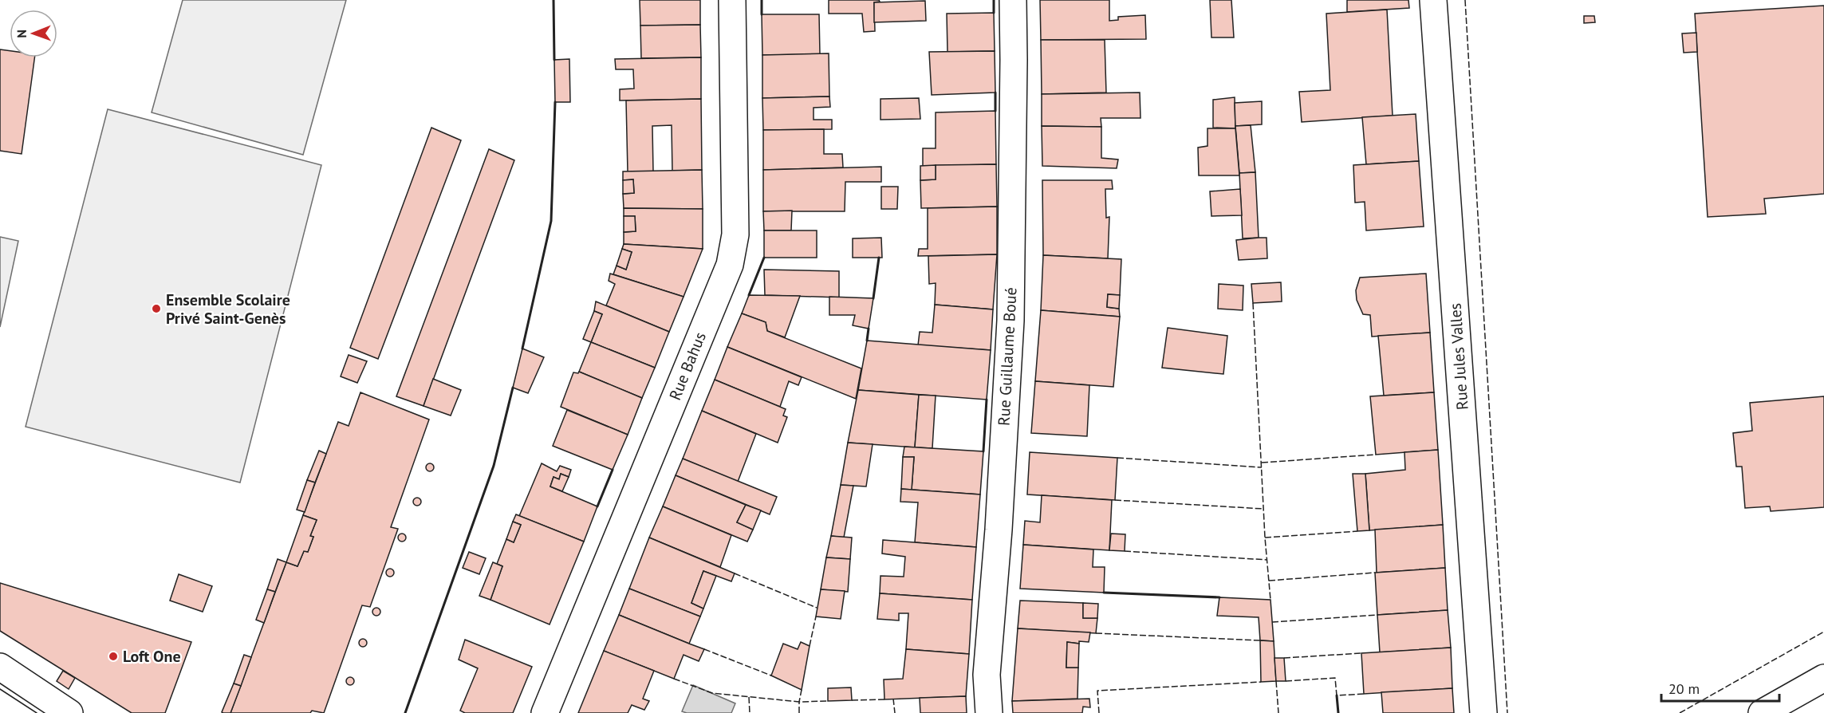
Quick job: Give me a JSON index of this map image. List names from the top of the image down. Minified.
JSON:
{"streets":{"street":["Rue Guillaume Boué","Rue Jules Valles","Rue Bahus"]},"places":["Ensemble Scolaire Privé Saint-Genès","Loft One"],"scale_bar":"20 m","north":"left"}
